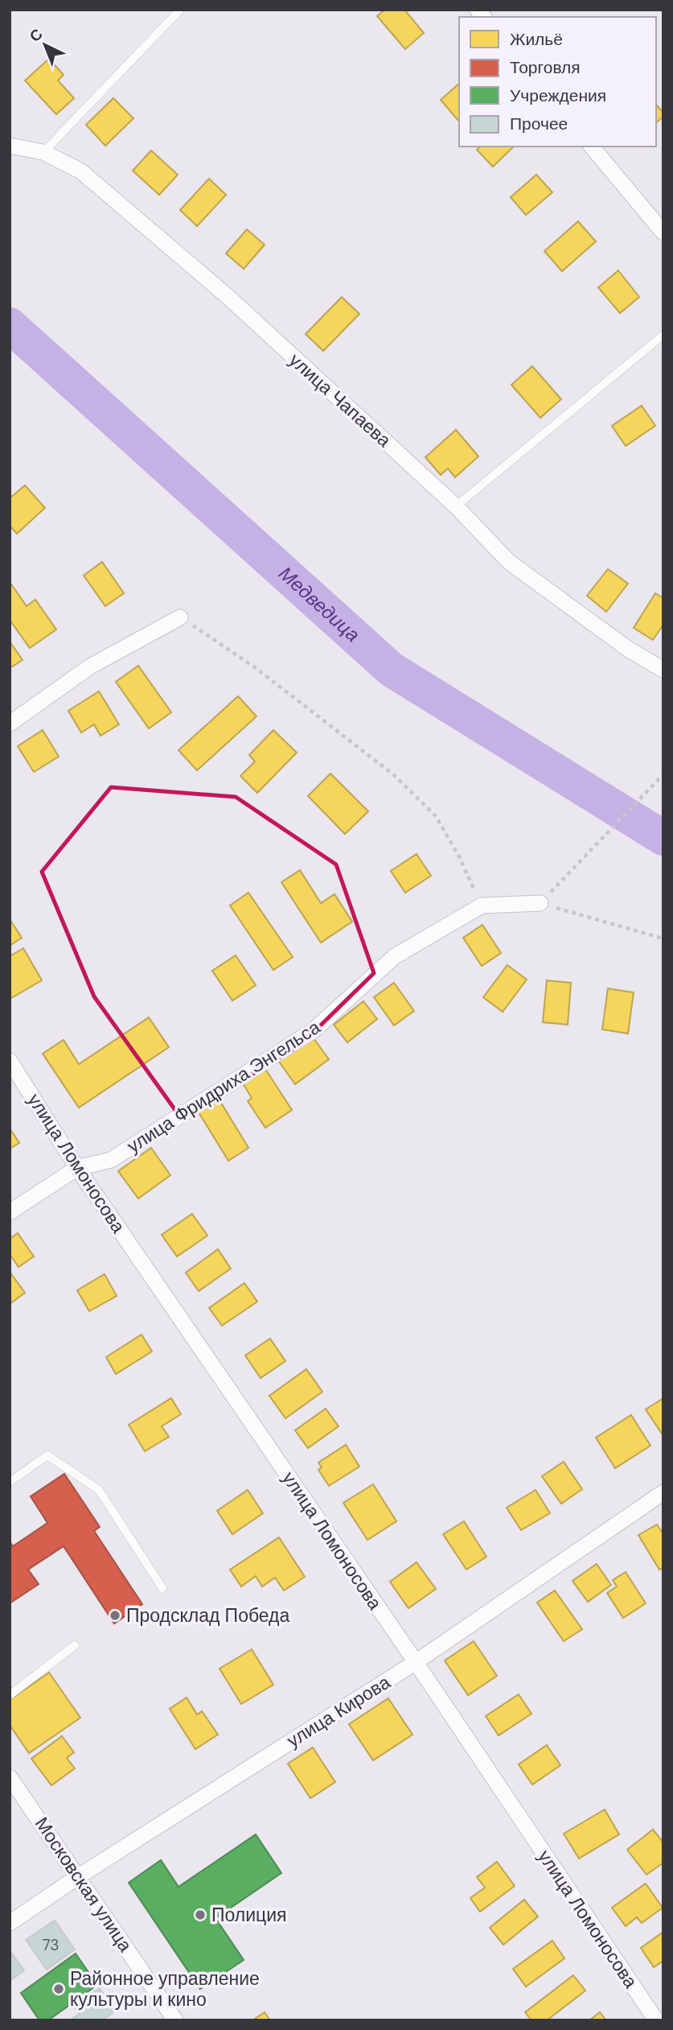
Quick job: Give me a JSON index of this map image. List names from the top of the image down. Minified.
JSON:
{"streets":{"street":["улица Чапаева","улица Фридриха Энгельса","улица Ломоносова","улица Кирова","Московская улица"]},"crossings":[["улица Фридриха Энгельса","улица Ломоносова"],["улица Ломоносова","улица Кирова"],["улица Кирова","Московская улица"]],"water":["Медведица"],"places":["Продсклад Победа","Полиция","Районное управление культуры и кино"],"house_numbers":["73"],"legend":["Жильё","Торговля","Учреждения","Прочее"],"north":"top left"}
